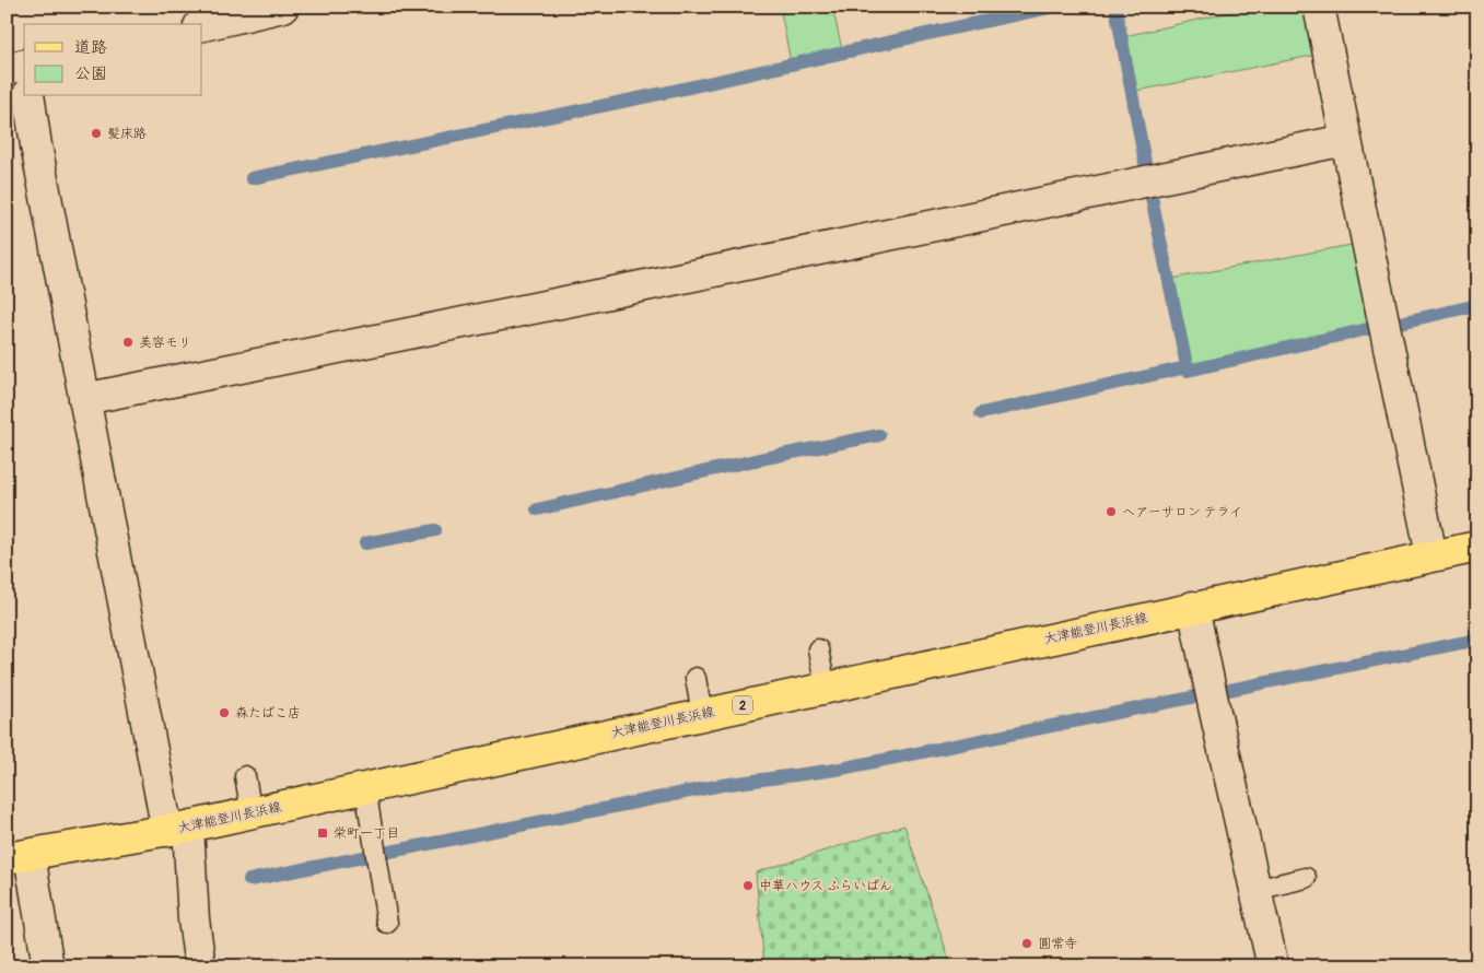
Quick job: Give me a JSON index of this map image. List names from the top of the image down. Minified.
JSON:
{"streets":{"main road":["大津能登川長浜線","2"]},"places":{"other":["髪床路","美容モリ","ヘアーサロン テライ","森たばこ店","中華ハウス ふらいぱん","圓常寺"],"transit":["栄町一丁目"]},"legend":["道路","公園"]}
